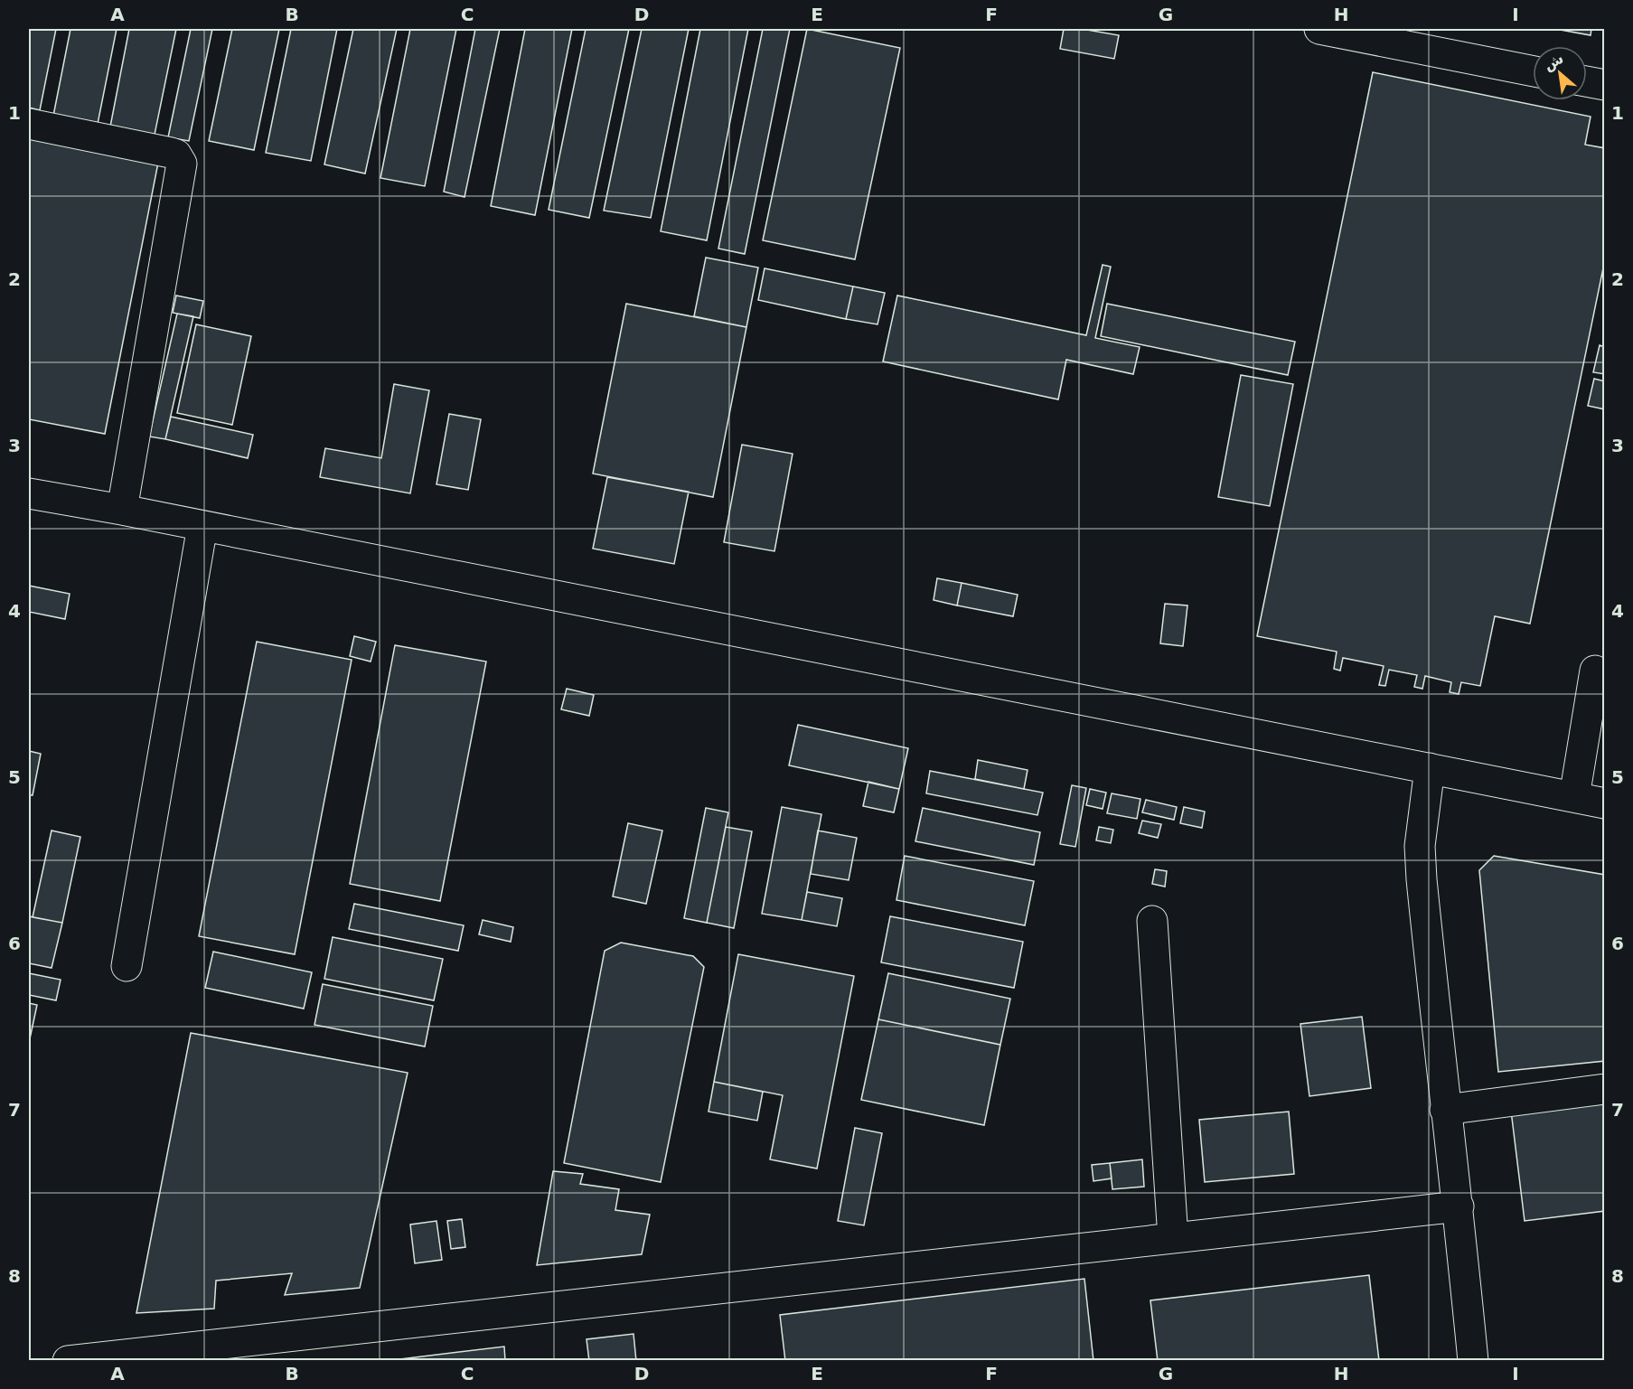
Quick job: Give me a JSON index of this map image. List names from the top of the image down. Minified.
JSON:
{"north":"top left","grid":{"columns":["A","B","C","D","E","F","G","H","I"],"rows":["1","2","3","4","5","6","7","8"]}}
